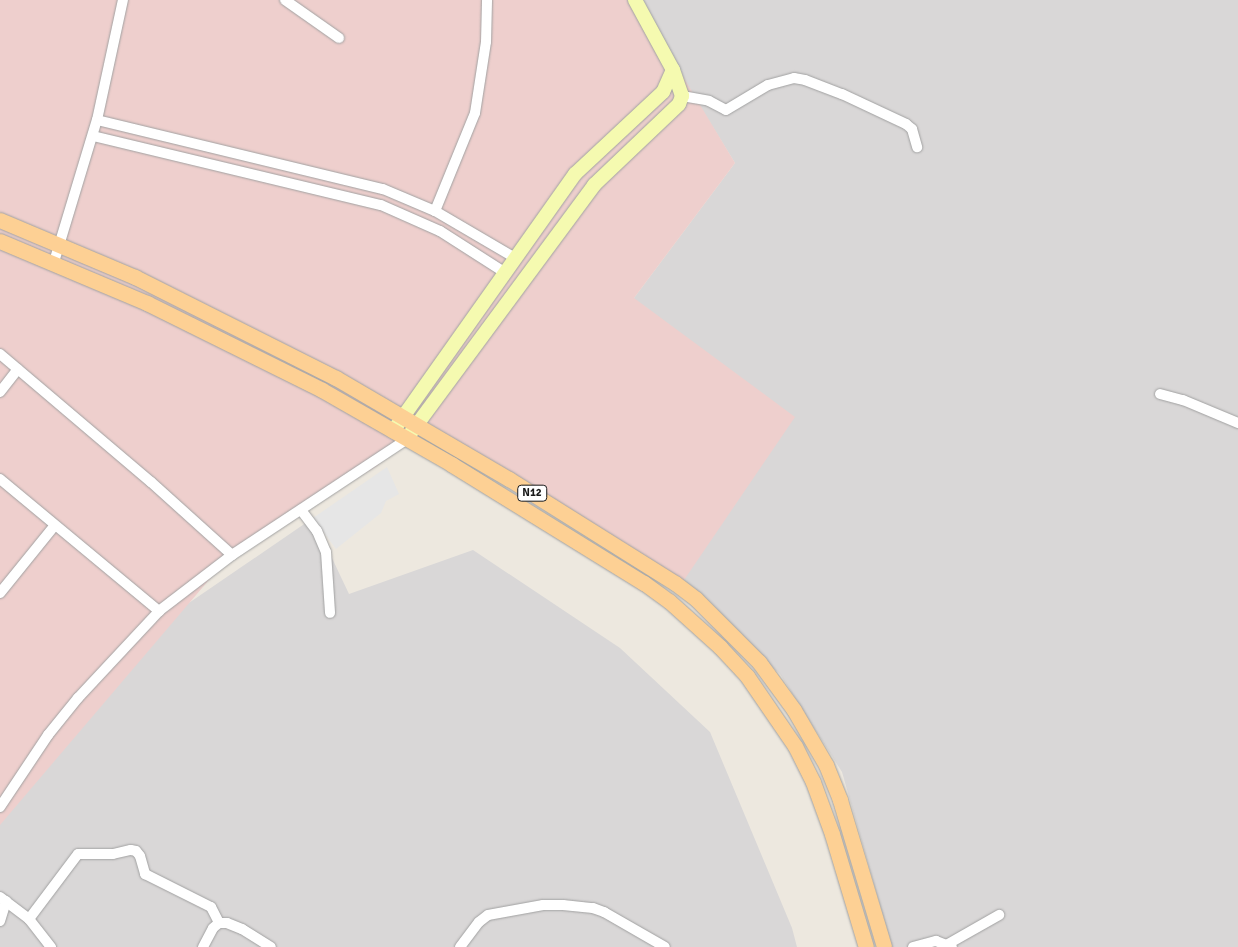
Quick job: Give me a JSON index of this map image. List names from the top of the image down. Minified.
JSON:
{"streets":{"main road":["N12"]}}
